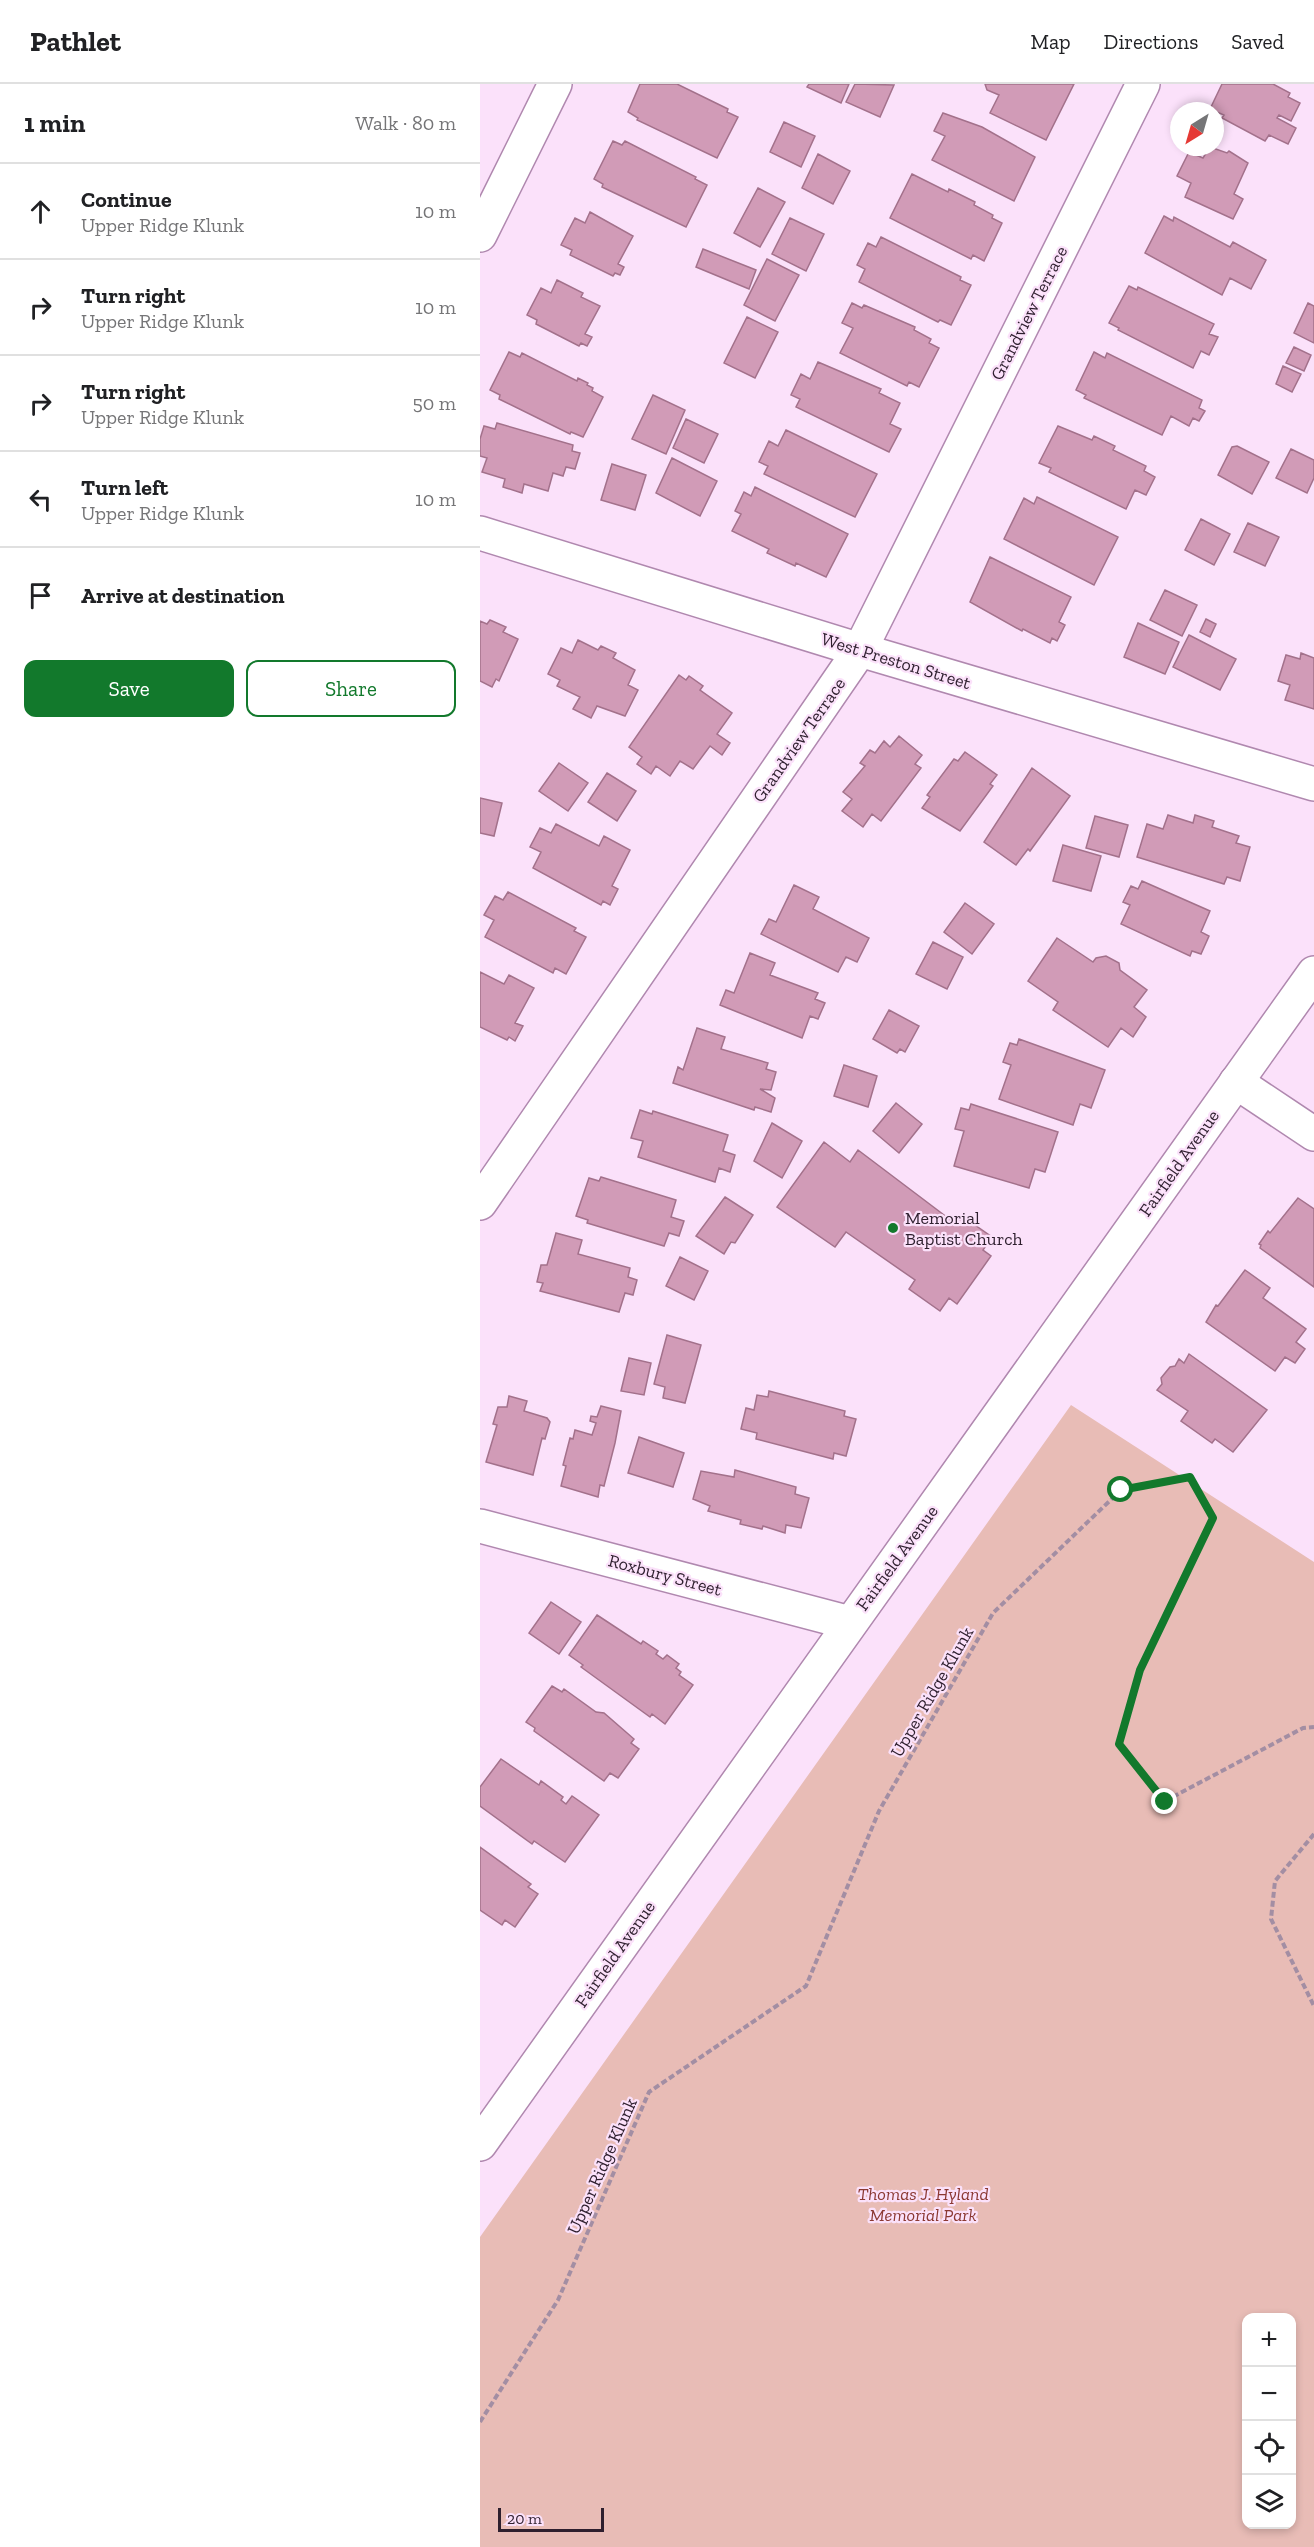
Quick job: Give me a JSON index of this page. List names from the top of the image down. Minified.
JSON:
{"streets":{"street":["Grandview Terrace","West Preston Street","Fairfield Avenue","Roxbury Street"],"path":["Upper Ridge Klunk"]},"crossings":[["Grandview Terrace","West Preston Street"],["Fairfield Avenue","Roxbury Street"]],"parks":["Thomas J. Hyland Memorial Park"],"places":["Memorial Baptist Church"],"scale_bar":"20 m","north":"bottom left","page":{"header":"Pathlet","nav":["Map","Directions","Saved"],"heading":["1 min","Walk · 80 m"],"list":[["Continue","Upper Ridge Klunk","10 m"],["Turn right","Upper Ridge Klunk","10 m"],["Turn right","Upper Ridge Klunk","50 m"],["Turn left","Upper Ridge Klunk","10 m"],"Arrive at destination"],"buttons":["Save","Share"],"map_buttons":["+","−"],"scale":"20 m"}}
